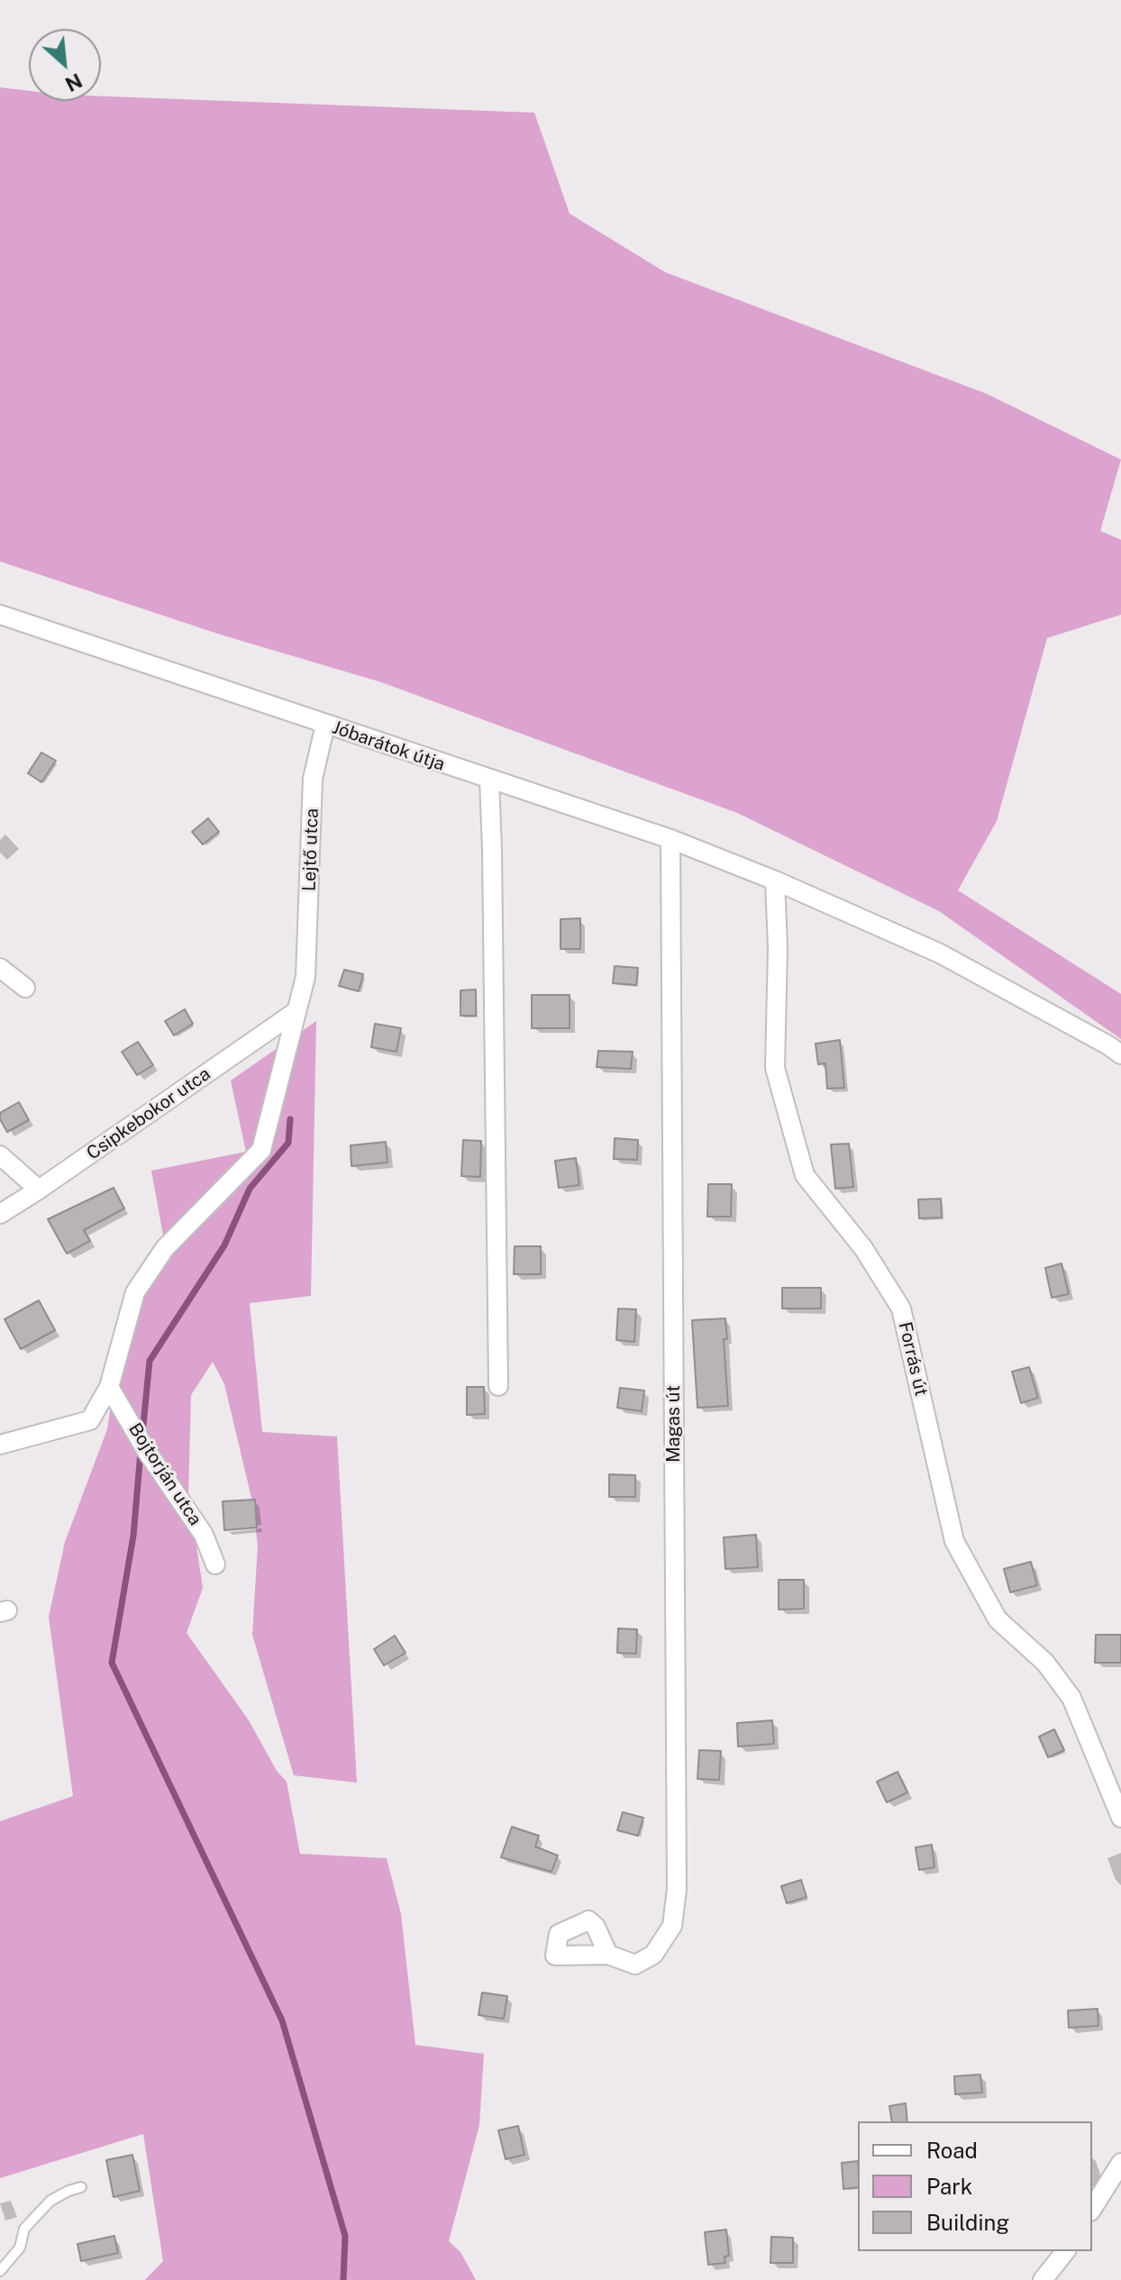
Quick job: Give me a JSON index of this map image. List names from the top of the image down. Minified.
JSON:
{"streets":{"street":["Jóbarátok útja","Lejtő utca","Csipkebokor utca","Forrás út","Magas út","Bojtorján utca"]},"crossings":[["Jóbarátok útja","Lejtő utca"],["Jóbarátok útja","Forrás út"],["Jóbarátok útja","Magas út"],["Lejtő utca","Csipkebokor utca"],["Lejtő utca","Bojtorján utca"]],"legend":["Road","Park","Building"],"north":"bottom right"}
